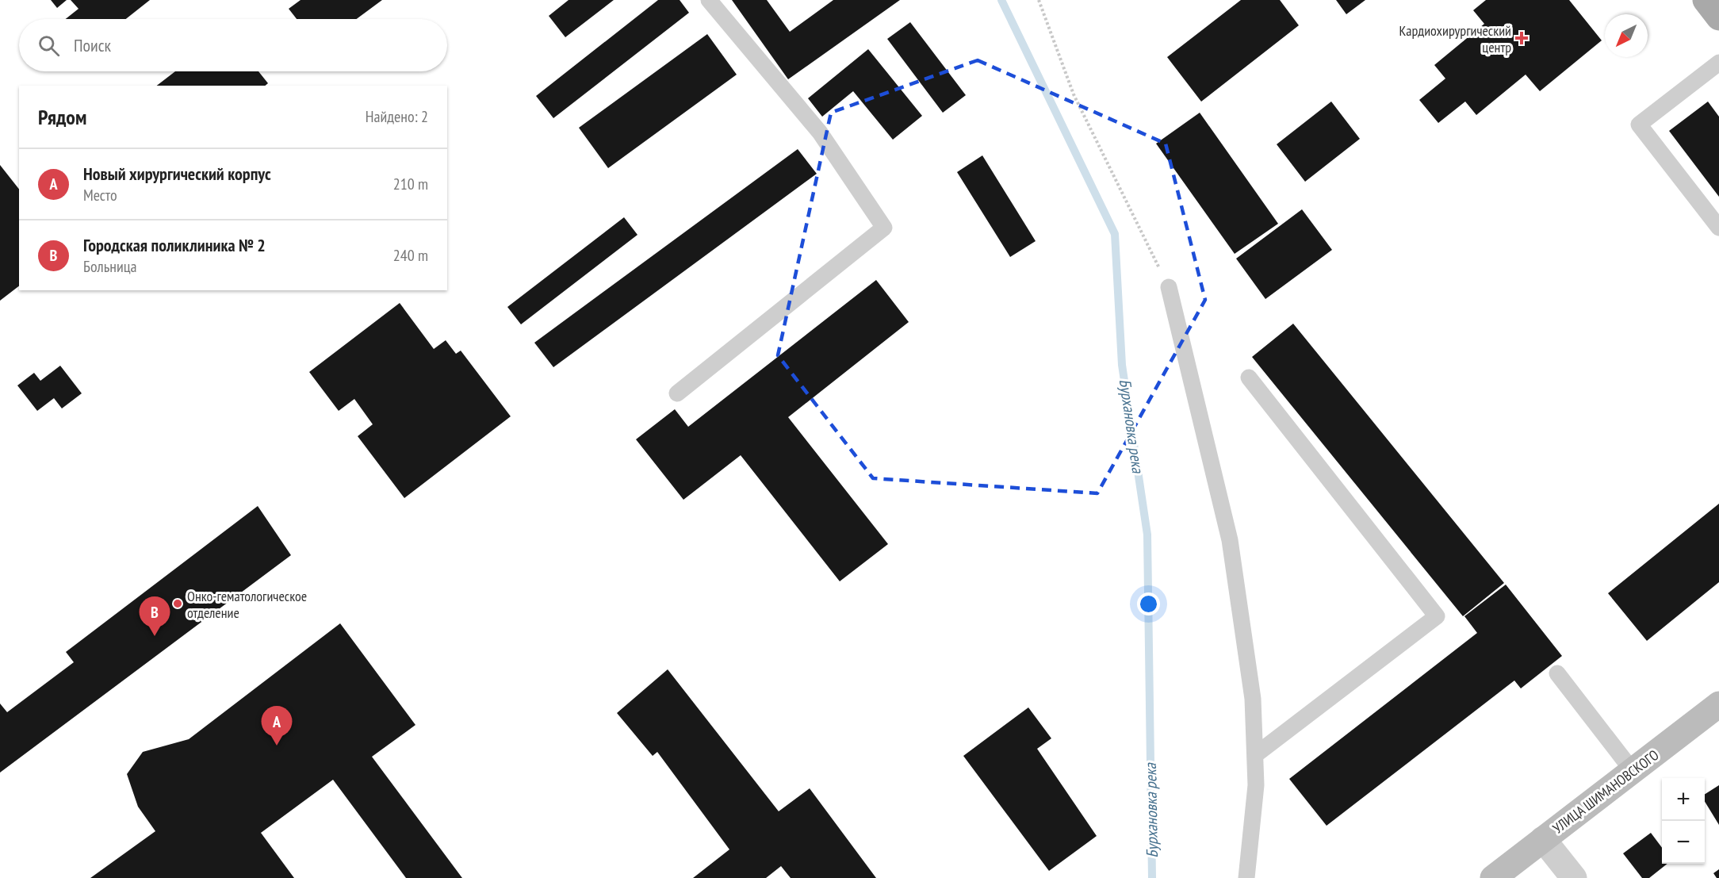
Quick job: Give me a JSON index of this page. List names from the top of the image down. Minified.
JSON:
{"streets":{"street":["УЛИЦА ШИМАНОВСКОГО"]},"water":["Бурхановка река"],"places":{"health":["Кардиохирургический центр"],"other":["Онко-гематологическое отделение"]},"north":"bottom left","page":{"search":"Поиск","heading":["Рядом","Найдено: 2"],"list":[{"mark":"A","name":"Новый хирургический корпус","note":"Место","value":"210 m"},{"mark":"B","name":"Городская поликлиника № 2","note":"Больница","value":"240 m"}],"pins":["B","A"],"map_buttons":["+","−"]}}
